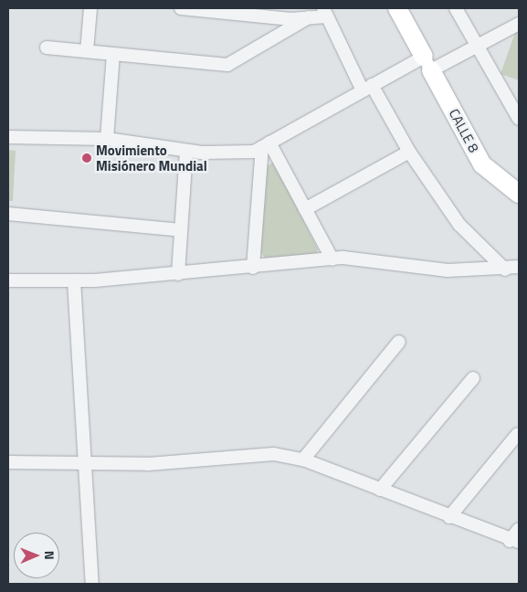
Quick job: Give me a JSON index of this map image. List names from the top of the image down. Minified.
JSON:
{"streets":{"street":["CALLE 8"]},"places":["Movimiento Misiónero Mundial"],"north":"right"}
